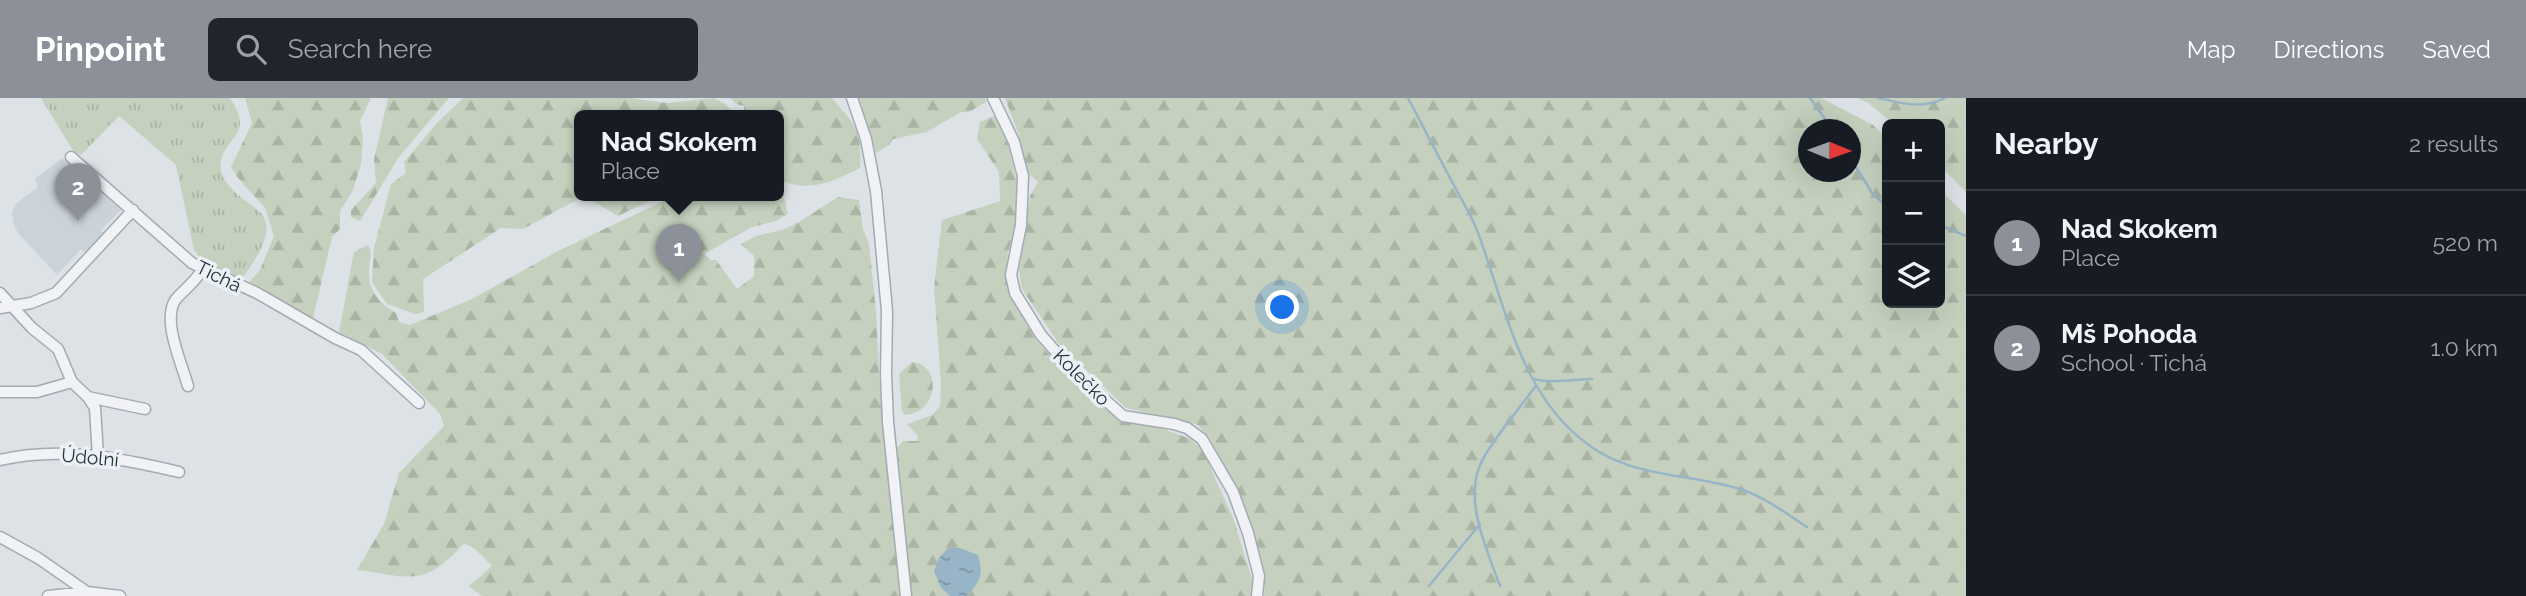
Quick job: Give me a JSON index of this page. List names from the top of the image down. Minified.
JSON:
{"streets":{"street":["Tichá","Kolečko","Údolní"]},"north":"right","page":{"header":"Pinpoint","search":"Search here","nav":["Map","Directions","Saved"],"heading":["Nearby","2 results"],"popup":["Nad Skokem","Place"],"map_buttons":["+","−"],"pins":["2","1"],"list":[{"mark":"1","name":"Nad Skokem","note":"Place","value":"520 m"},{"mark":"2","name":"Mš Pohoda","note":"School · Tichá","value":"1.0 km"}]}}
